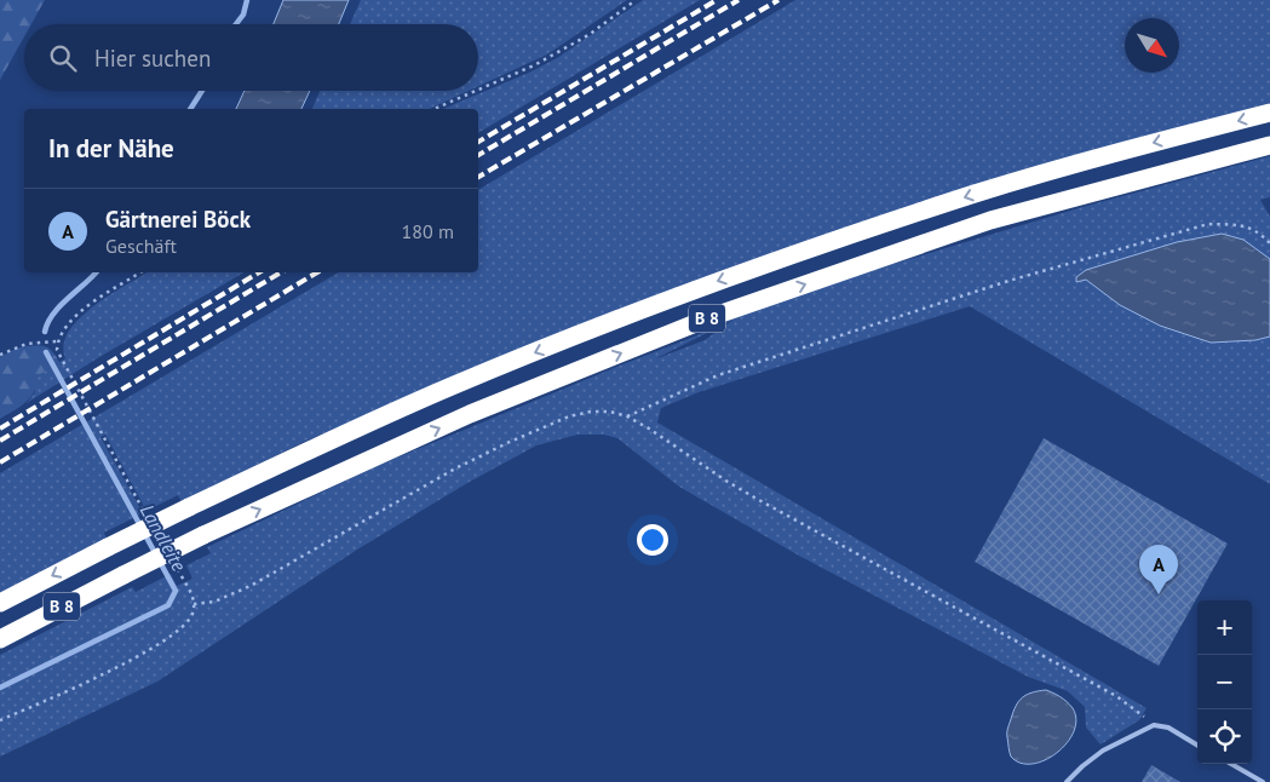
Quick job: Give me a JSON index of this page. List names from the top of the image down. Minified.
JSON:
{"streets":{"highway":["B 8"]},"water":["Landleite"],"north":"bottom right","page":{"search":"Hier suchen","heading":"In der Nähe","list":[{"mark":"A","name":"Gärtnerei Böck","note":"Geschäft","value":"180 m"}],"pins":"A","map_buttons":["+","−"]}}
